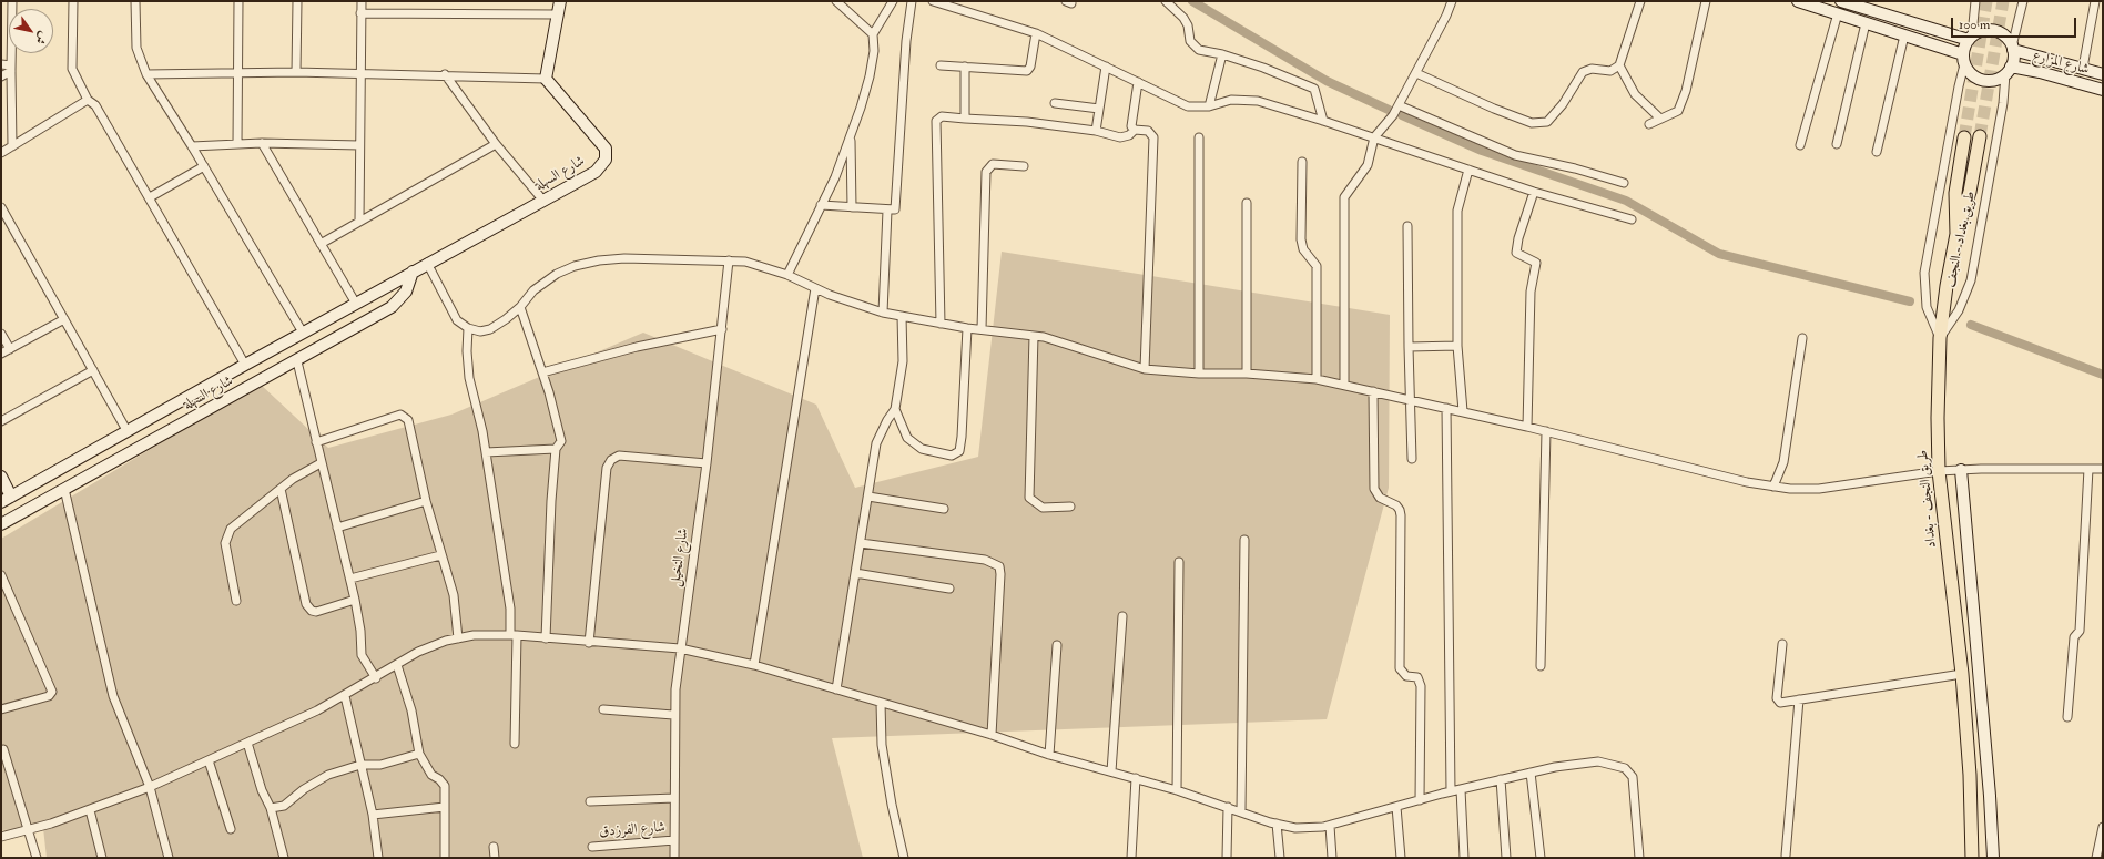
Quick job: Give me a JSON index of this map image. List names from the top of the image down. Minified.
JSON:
{"streets":{"main road":["شارع المزارع","شارع السهلة","طريق بغداد - النجف","طريق النجف - بغداد"],"street":["شارع النخيل","شارع الفرزدق"]},"crossings":[["شارع المزارع","طريق بغداد - النجف"],["طريق بغداد - النجف","طريق النجف - بغداد"],["شارع النخيل","شارع الفرزدق"]],"scale_bar":"100 m","north":"bottom right"}
